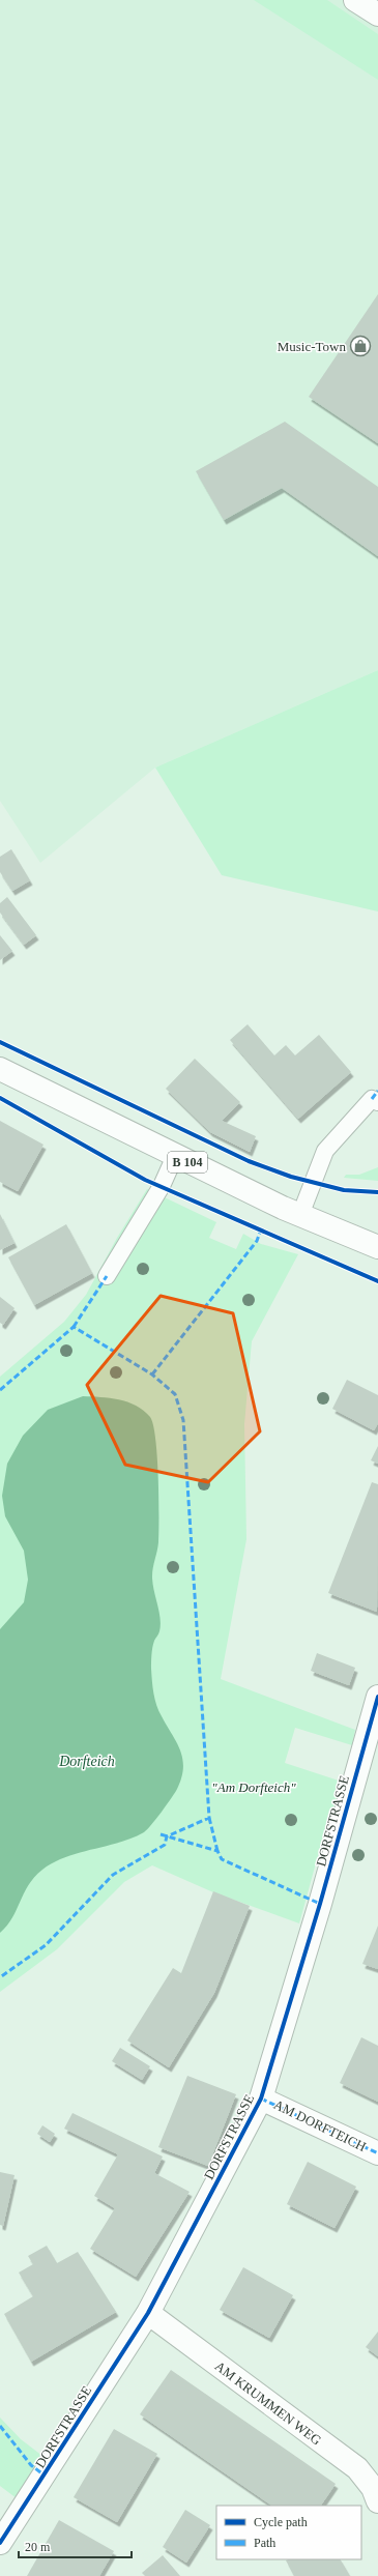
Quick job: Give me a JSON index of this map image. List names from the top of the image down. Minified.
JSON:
{"streets":{"street":["B 104","DORFSTRASSE","AM DORFTEICH","AM KRUMMEN WEG"]},"crossings":[["DORFSTRASSE","AM DORFTEICH"],["DORFSTRASSE","AM KRUMMEN WEG"]],"water":["Dorfteich"],"parks":["\"Am Dorfteich\""],"places":{"shop":["Music-Town"]},"legend":["Cycle path","Path"],"scale_bar":"20 m"}
